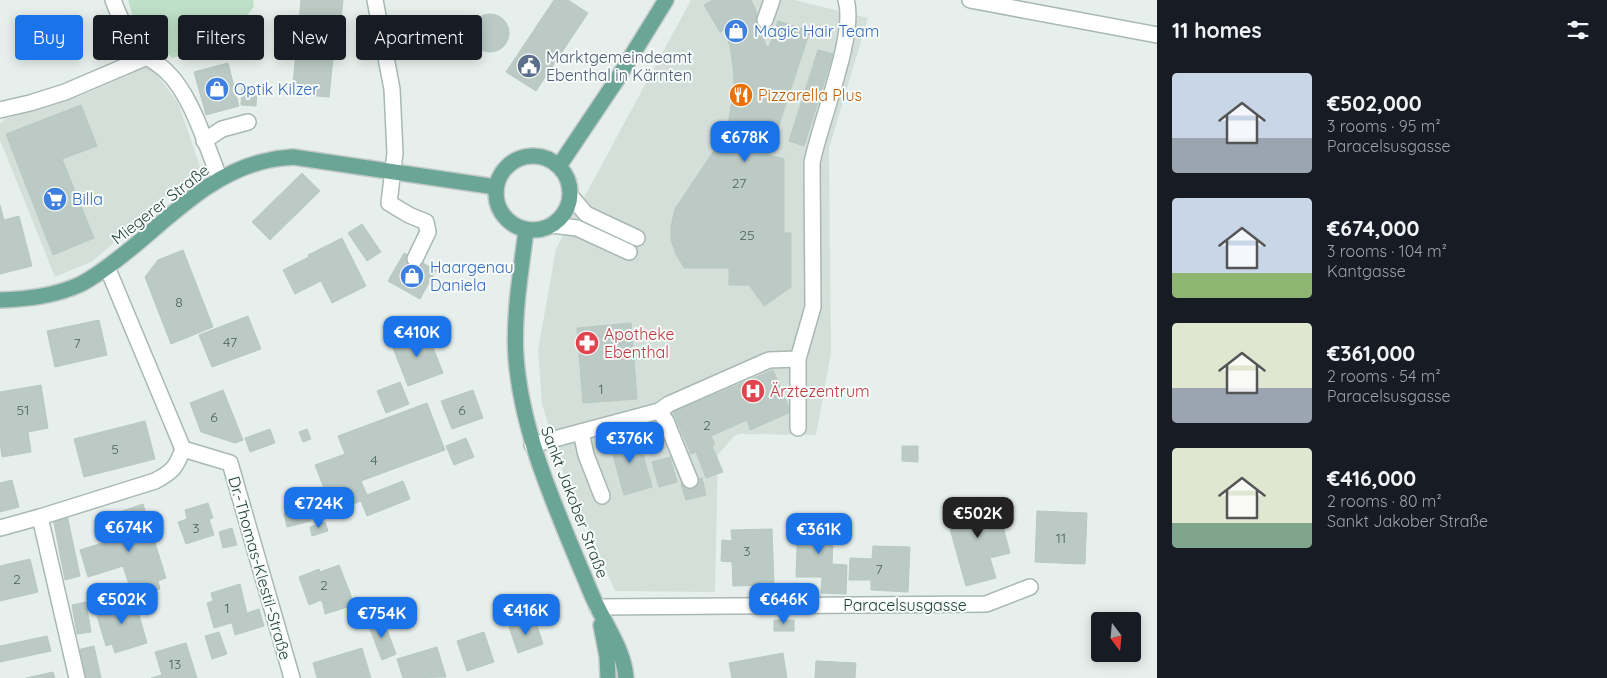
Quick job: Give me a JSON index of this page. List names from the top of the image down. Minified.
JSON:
{"streets":{"main road":["Miegerer Straße","Sankt Jakober Straße"],"street":["Dr.-Thomas-Klestil-Straße","Paracelsusgasse"]},"crossings":[["Miegerer Straße","Sankt Jakober Straße"],["Sankt Jakober Straße","Paracelsusgasse"]],"places":{"shop":["Magic Hair Team","Optik Kilzer","Haargenau Daniela"],"public building":["Marktgemeindeamt Ebenthal in Kärnten"],"restaurant":["Pizzarella Plus"],"supermarket":["Billa"],"pharmacy":["Apotheke Ebenthal"],"hospital":["Ärztezentrum"]},"house_numbers":["27","25","8","47","7","1","51","6","6","2","5","4","3","11","3","7","2","2","1","13"],"north":"bottom","page":{"heading":"11 homes","chip":["Buy","Rent","Filters","New","Apartment"],"list":[{"name":"€502,000","note":"3 rooms · 95 m² · Paracelsusgasse"},{"name":"€674,000","note":"3 rooms · 104 m² · Kantgasse"},{"name":"€361,000","note":"2 rooms · 54 m² · Paracelsusgasse"},{"name":"€416,000","note":"2 rooms · 80 m² · Sankt Jakober Straße"}],"price":["€678K","€410K","€376K","€724K","€502K","€674K","€361K","€502K","€646K","€416K","€754K"]}}
